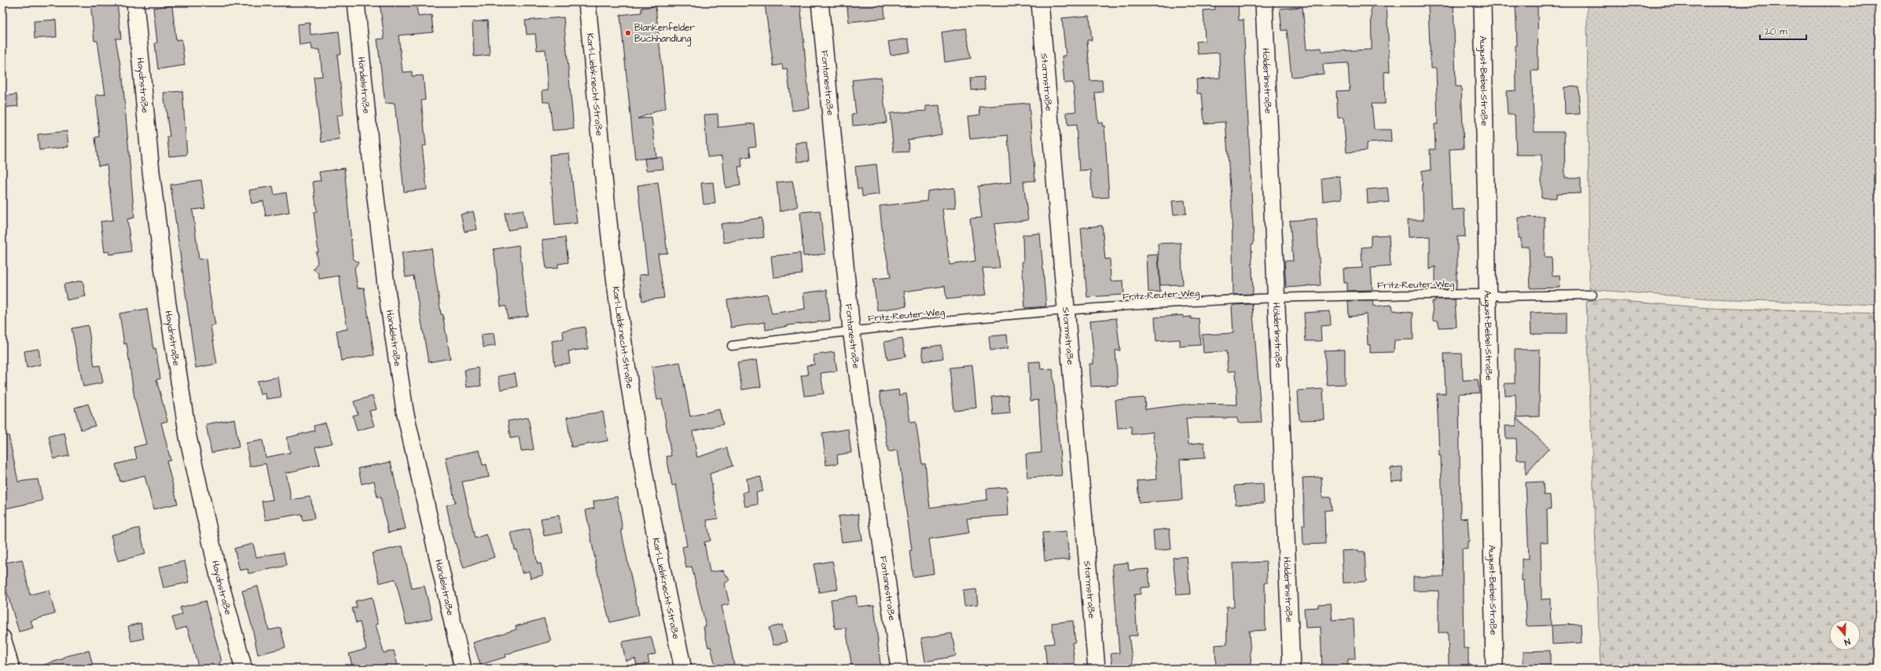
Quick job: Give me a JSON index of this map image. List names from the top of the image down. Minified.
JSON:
{"streets":{"street":["Hölderlinstraße","August-Bebel-Straße","Stormstraße","Fontanestraße","Karl-Liebknecht-Straße","Haydnstraße","Händelstraße"],"lane":["Fritz-Reuter-Weg"]},"crossings":[["Hölderlinstraße","Fritz-Reuter-Weg"],["August-Bebel-Straße","Fritz-Reuter-Weg"],["Stormstraße","Fritz-Reuter-Weg"],["Fontanestraße","Fritz-Reuter-Weg"]],"places":["Blankenfelder Buchhandlung"],"scale_bar":"20 m","north":"bottom"}
